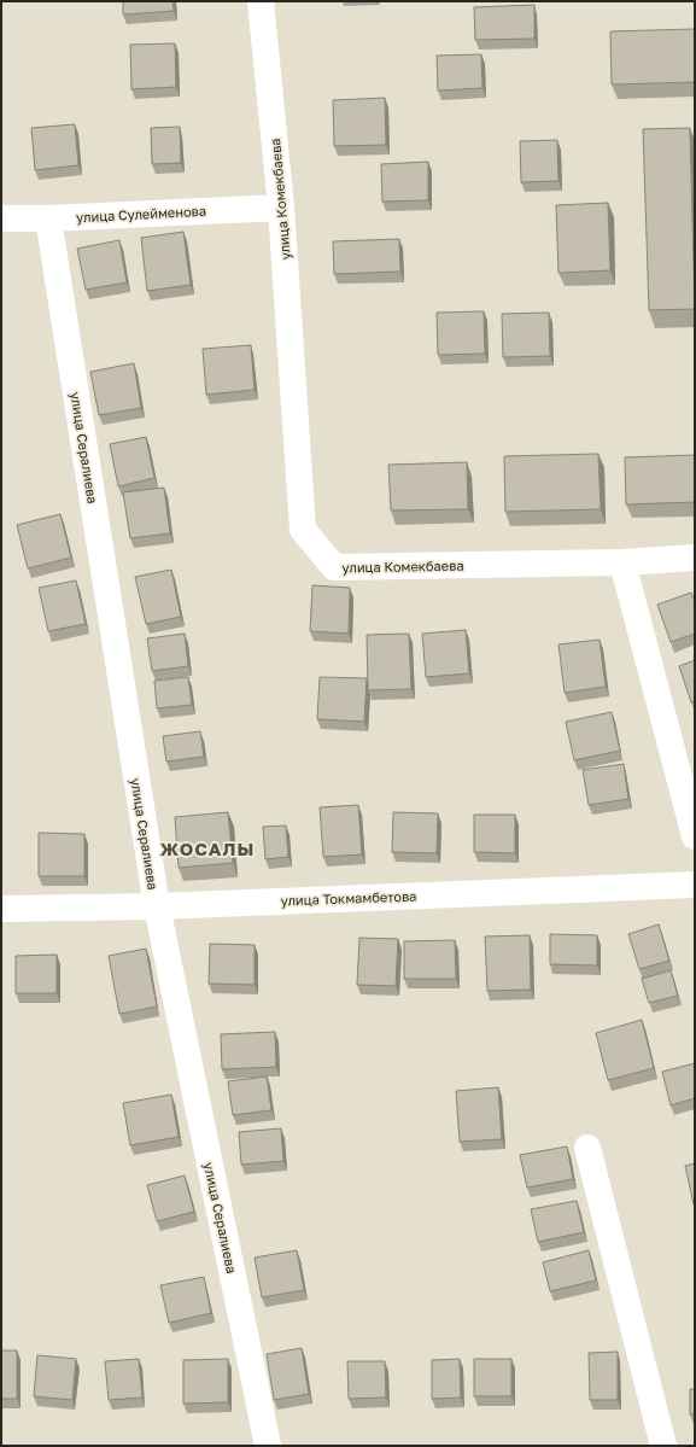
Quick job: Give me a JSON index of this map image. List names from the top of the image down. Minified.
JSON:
{"streets":{"street":["улица Комекбаева","улица Сулейменова","улица Сералиева","улица Токмамбетова"]},"crossings":[["улица Комекбаева","улица Сулейменова"],["улица Сулейменова","улица Сералиева"],["улица Сералиева","улица Токмамбетова"]],"districts":["ЖОСАЛЫ"]}
